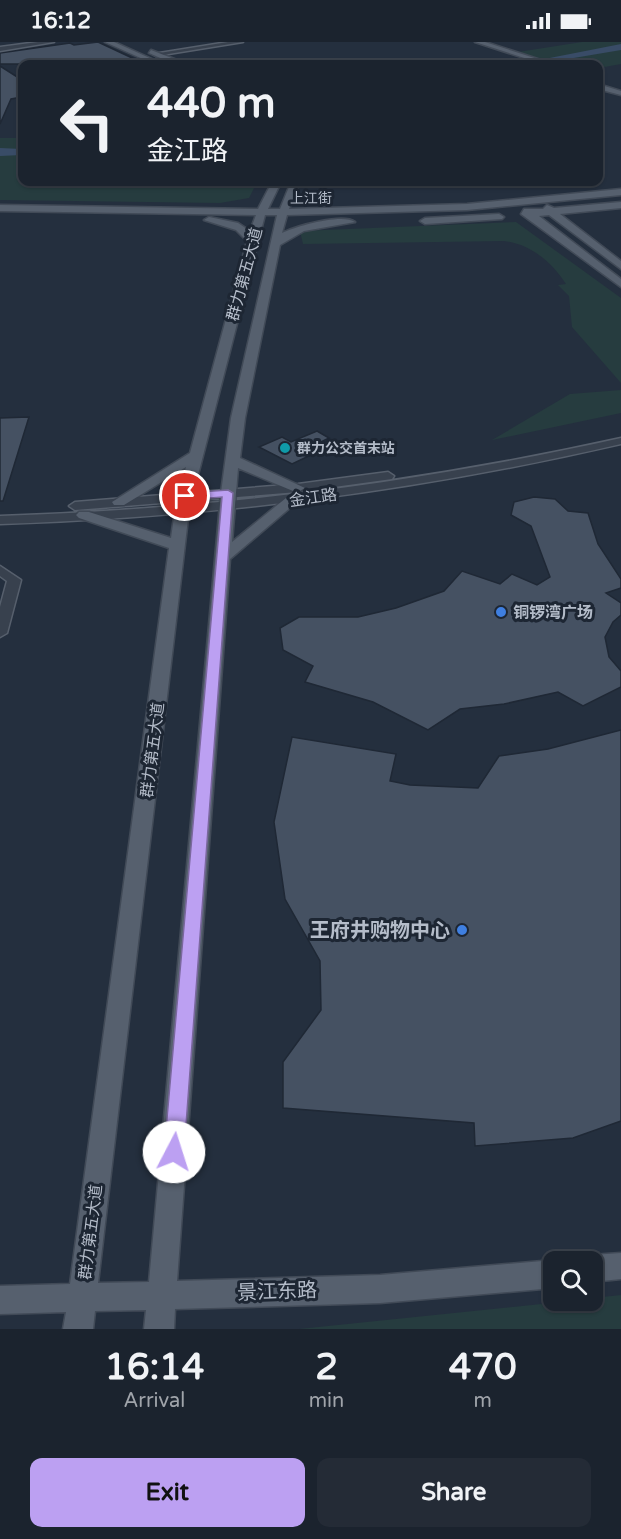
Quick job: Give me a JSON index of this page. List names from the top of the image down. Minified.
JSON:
{"streets":{"main road":["上江街","群力第五大道","景江东路"],"street":["金江路"]},"crossings":[["上江街","群力第五大道"],["群力第五大道","金江路"],["群力第五大道","景江东路"]],"places":["群力公交首末站","铜锣湾广场","王府井购物中心"],"page":{"status":"16:12","turn":["440 m","金江路"],"eta":["16:14","Arrival","2","min","470","m"],"buttons":["Exit","Share"]}}
